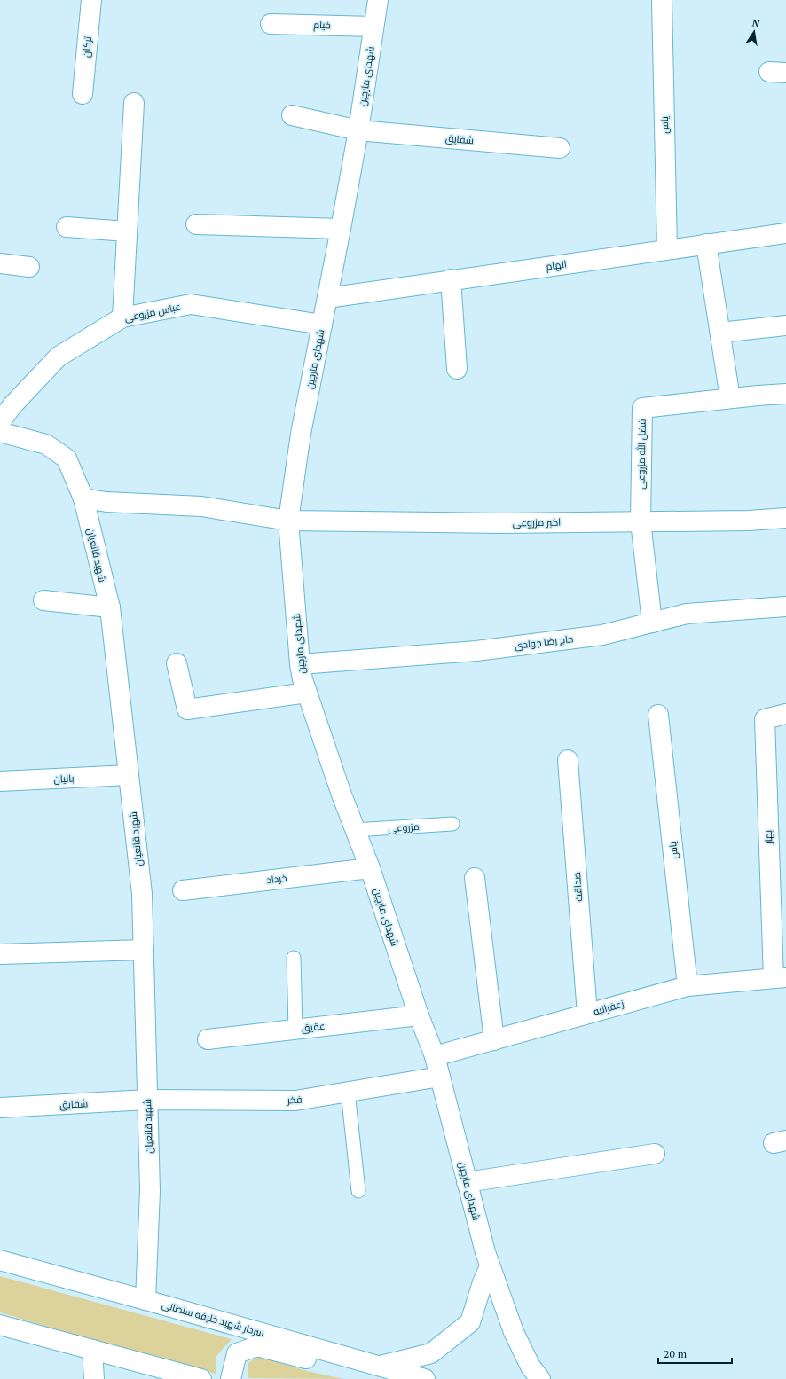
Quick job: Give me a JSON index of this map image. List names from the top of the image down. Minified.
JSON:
{"streets":{"street":["خیام","ترکان","شهدای مارچین","یاس","شقایق","الهام","عباس مزروعی","فضل الله مزروعی","اکبر مزروعی","شهید قانعیان","حاج رضا جوادی","بانیان","بهار","خرداد","صداقت","زعفرانیه","عقیق","فخر","سردار شهید خلیفه سلطانی"],"lane":["مزروعی"]},"crossings":[["خیام","شهدای مارچین"],["شهدای مارچین","شقایق"],["شهدای مارچین","الهام"],["شهدای مارچین","عباس مزروعی"],["شهدای مارچین","اکبر مزروعی"],["شهدای مارچین","حاج رضا جوادی"],["شهدای مارچین","مزروعی"],["شهدای مارچین","خرداد"],["شهدای مارچین","زعفرانیه"],["شهدای مارچین","عقیق"],["شهدای مارچین","فخر"],["یاس","الهام"],["یاس","زعفرانیه"],["شقایق","شهید قانعیان"],["شقایق","فخر"],["فضل الله مزروعی","اکبر مزروعی"],["فضل الله مزروعی","حاج رضا جوادی"],["اکبر مزروعی","شهید قانعیان"],["شهید قانعیان","بانیان"],["شهید قانعیان","فخر"],["شهید قانعیان","سردار شهید خلیفه سلطانی"],["بهار","زعفرانیه"],["صداقت","زعفرانیه"]],"scale_bar":"20 m","north":"top"}
